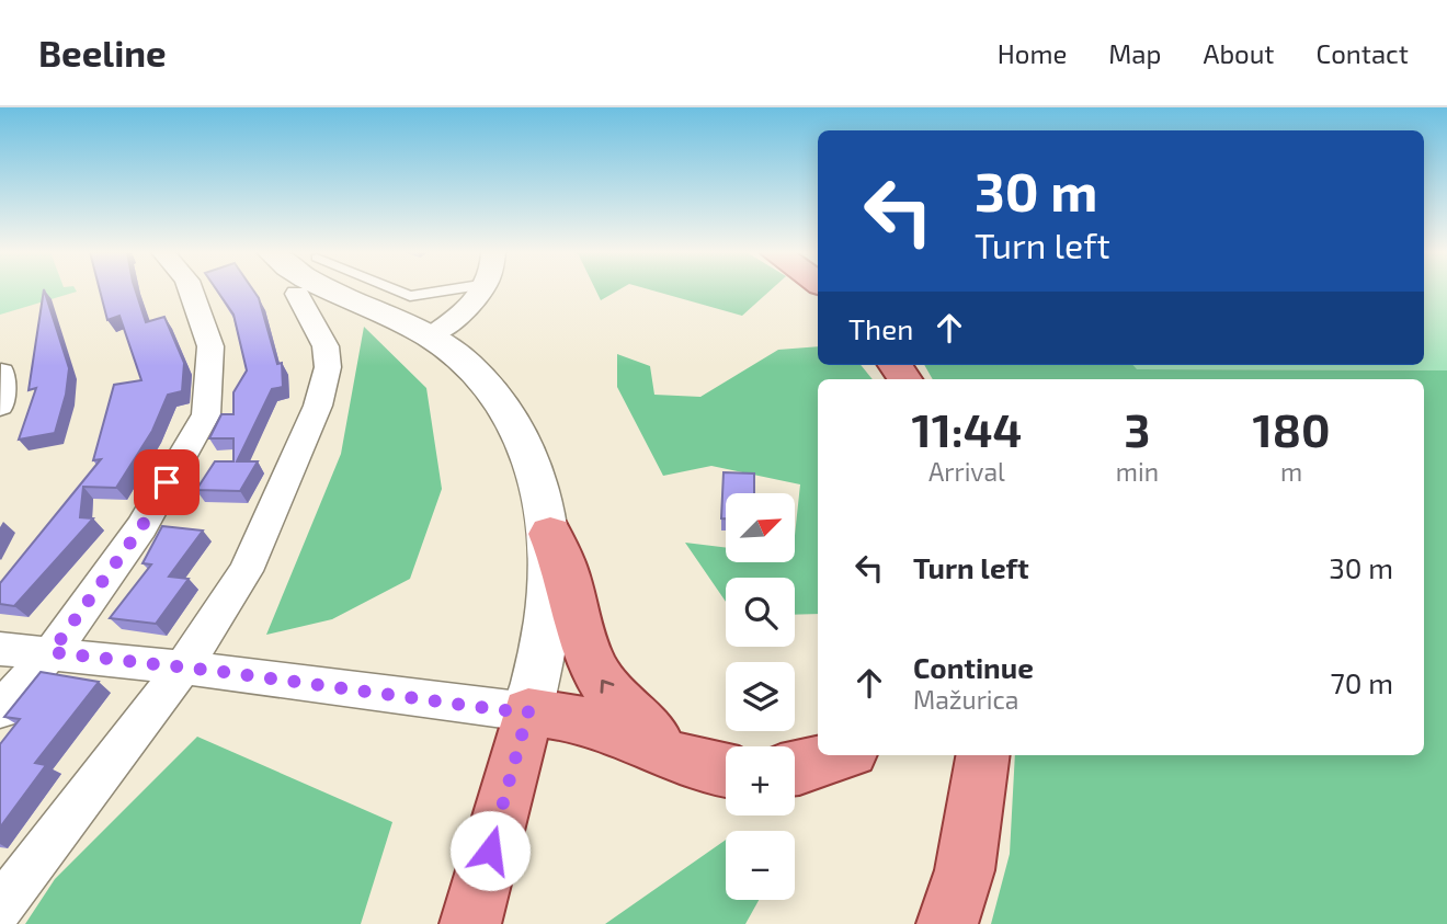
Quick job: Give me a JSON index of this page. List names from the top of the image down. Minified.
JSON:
{"north":"top right","page":{"header":"Beeline","nav":["Home","Map","About","Contact"],"turn":["30 m","Turn left"],"then":"Then","eta":["11:44","Arrival","3","min","180","m"],"map_buttons":["+","−"],"list":[{"name":"Turn left","value":"30 m"},{"name":"Continue","note":"Mažurica","value":"70 m"}]}}
